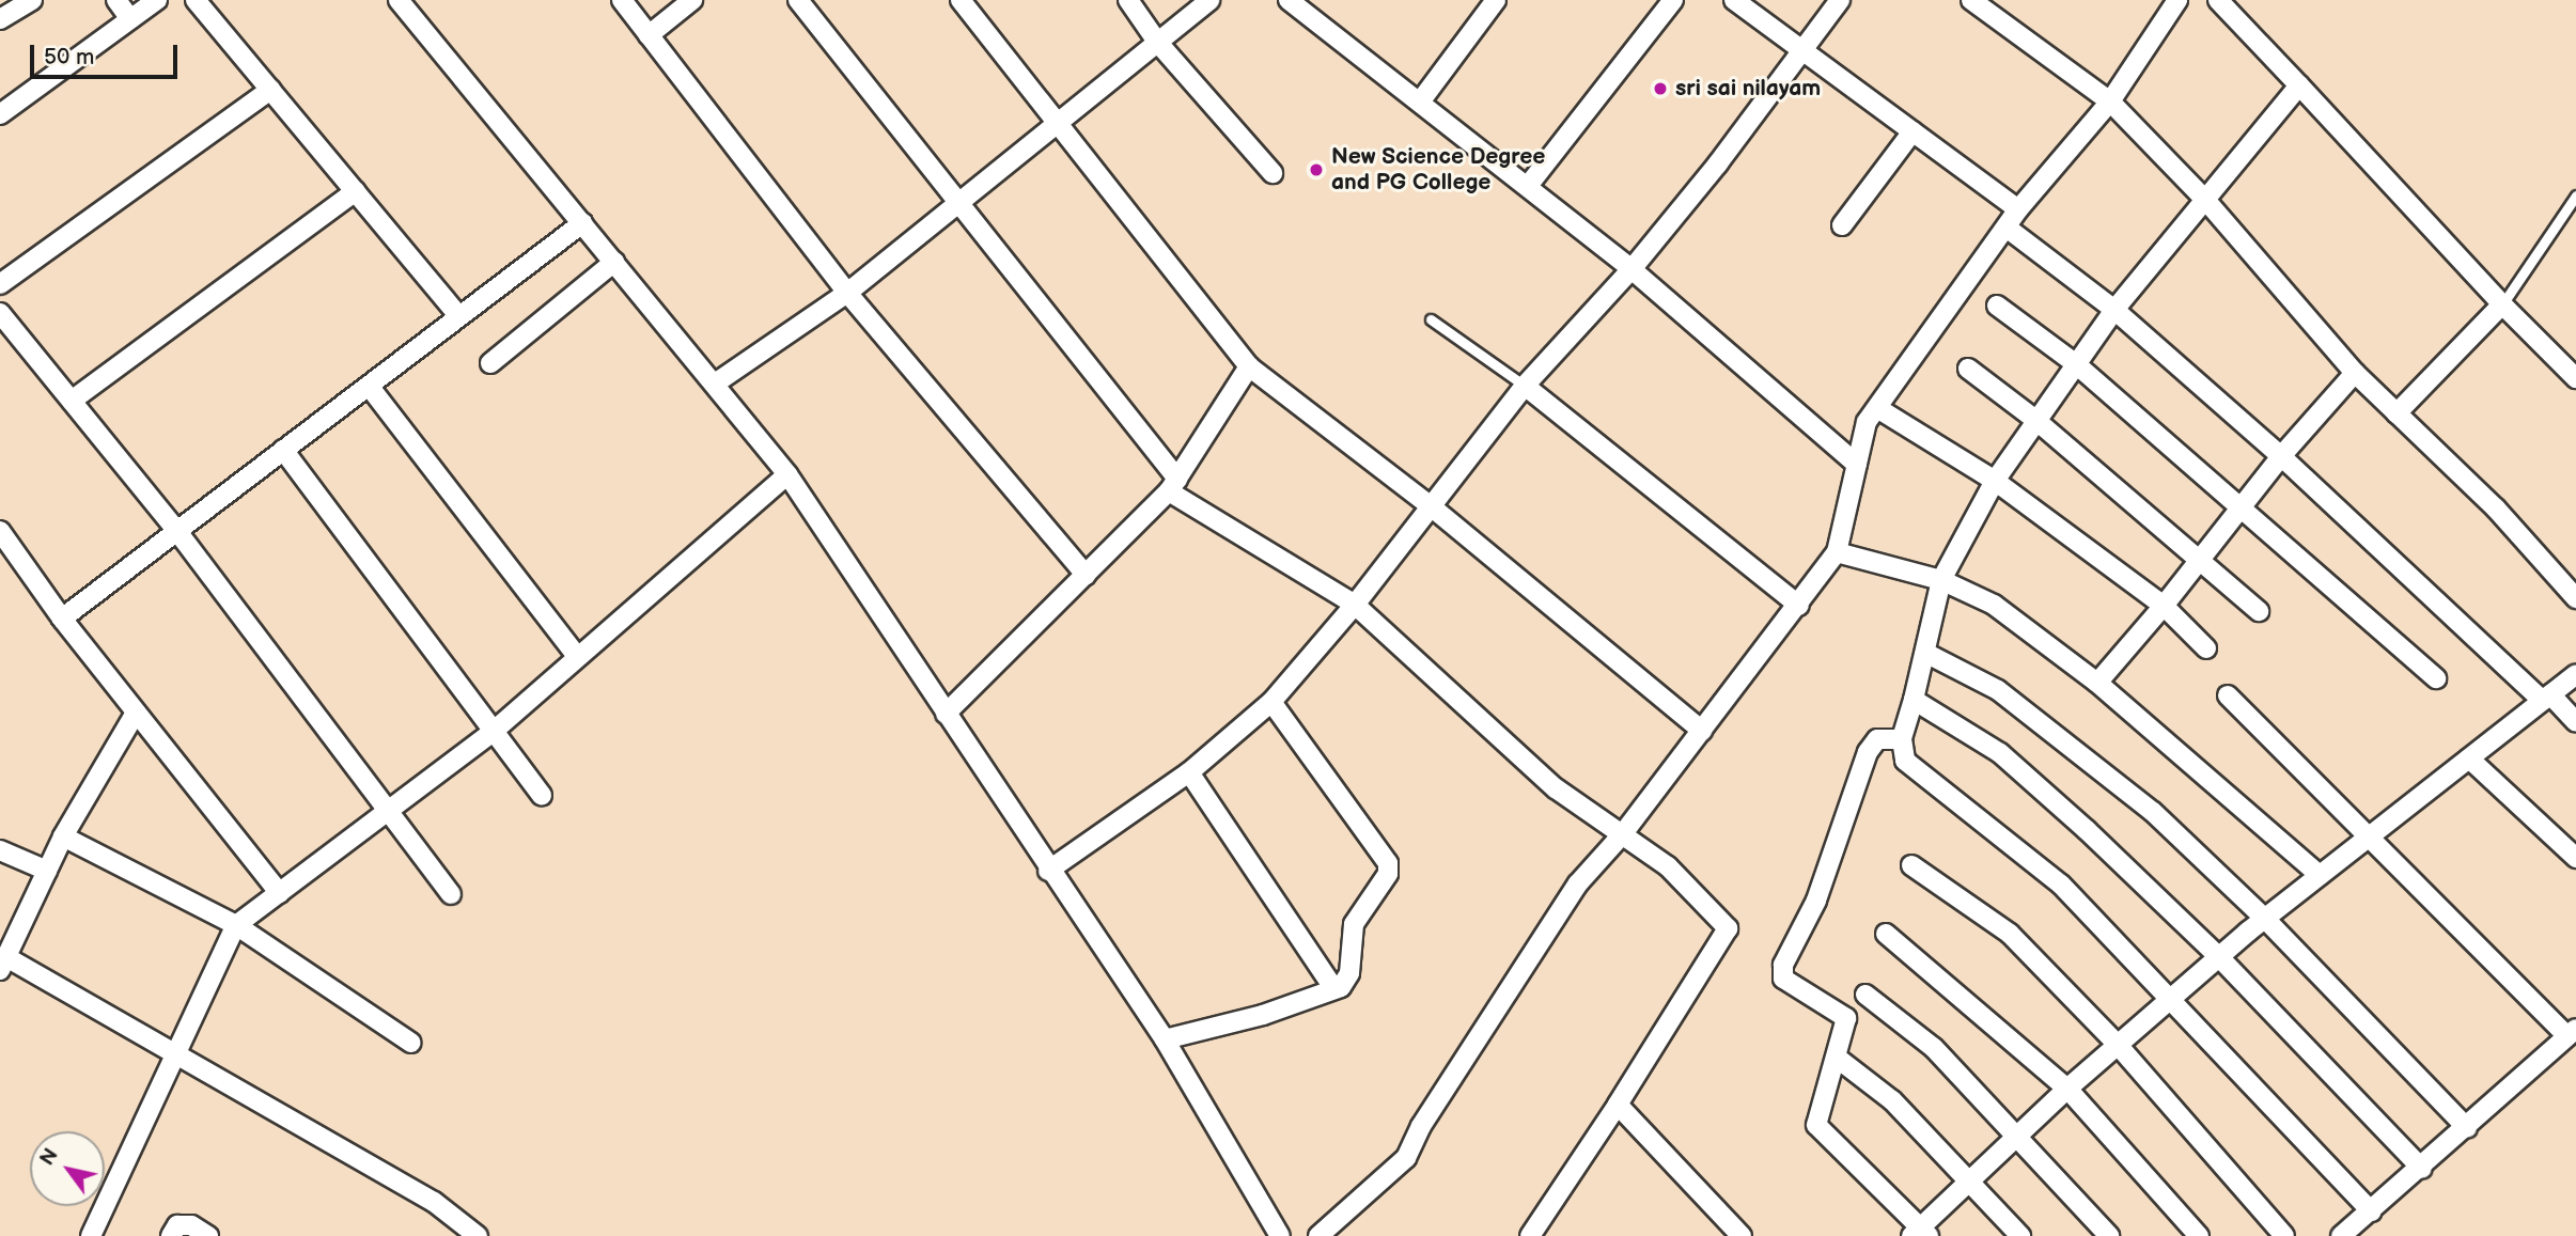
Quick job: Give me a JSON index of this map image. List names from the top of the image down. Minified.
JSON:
{"places":["sri sai nilayam","New Science Degree and PG College"],"scale_bar":"50 m","north":"top left"}
